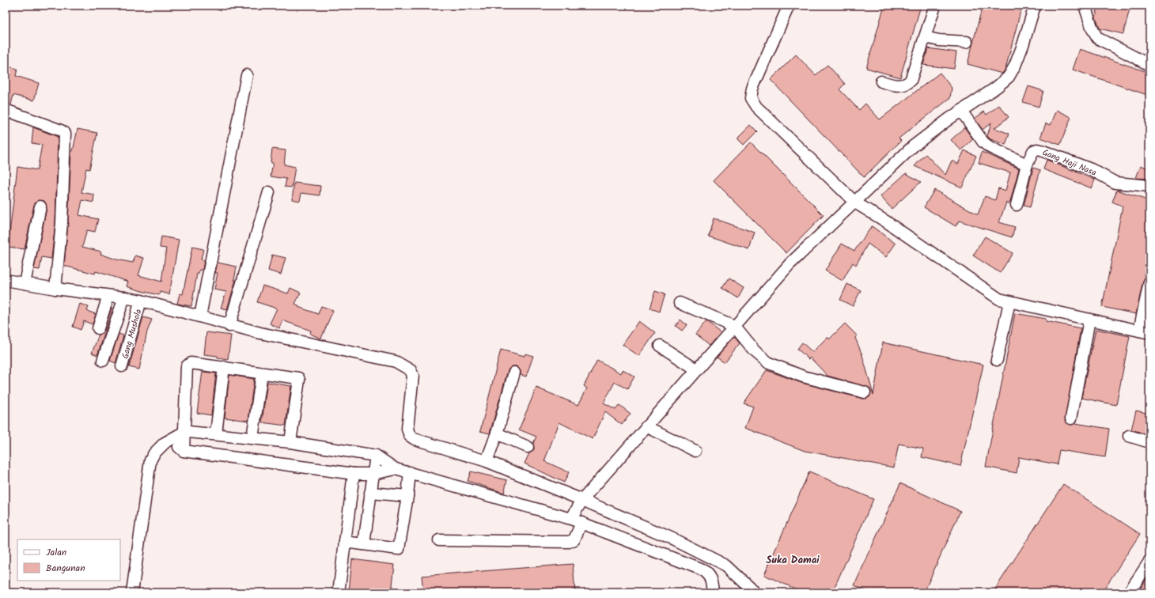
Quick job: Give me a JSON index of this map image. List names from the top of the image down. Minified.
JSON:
{"streets":{"street":["Gang Haji Nasa","Gang Mushola"]},"districts":["Suka Damai"],"legend":["Jalan","Bangunan"]}
